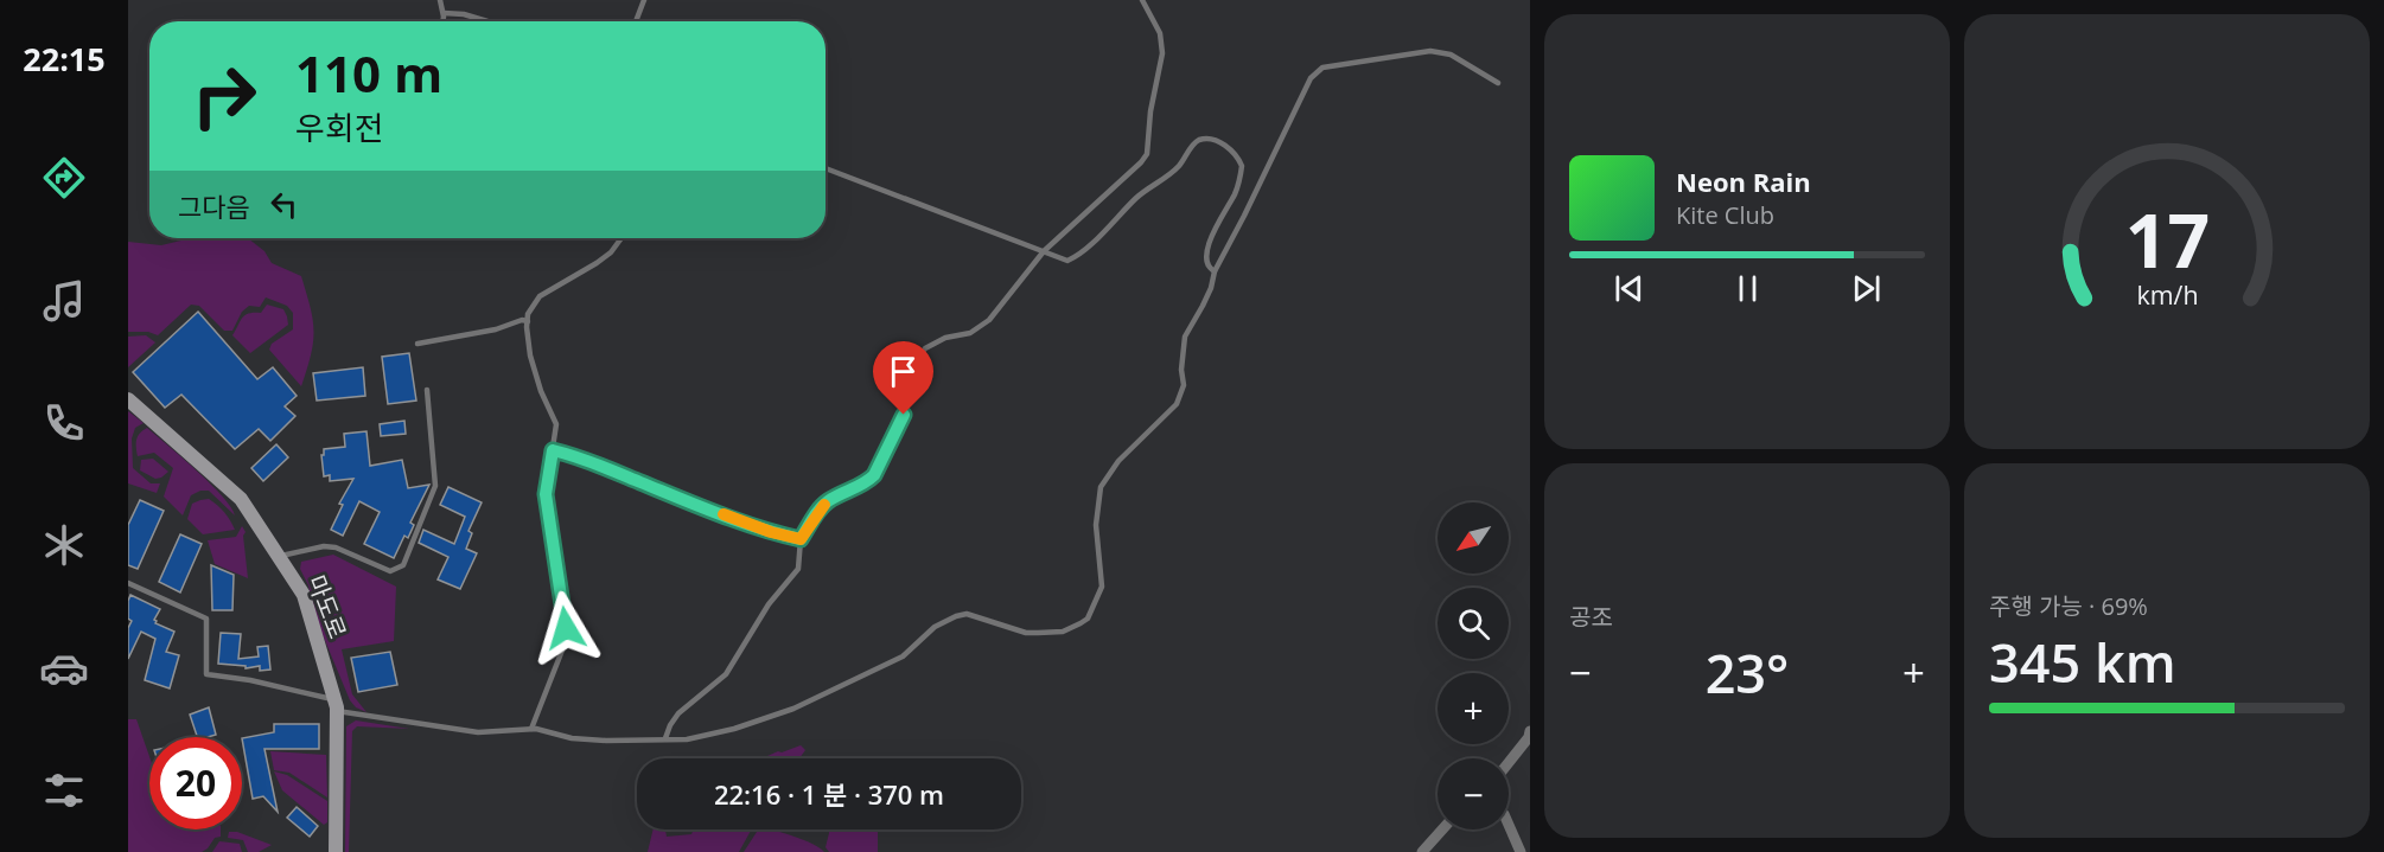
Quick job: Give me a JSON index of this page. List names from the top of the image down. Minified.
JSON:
{"streets":{"main road":["마도로"]},"north":"bottom left","page":{"tabs":"22:15","turn":["110 m","우회전"],"song":["Neon Rain","Kite Club"],"then":"그다음","tile":["공조",["주행 가능 · 69%","345 km"]],"map_buttons":["+","−"],"heat":["−","23°","+"],"limit":"20","trip":"22:16 · 1 분 · 370 m","gauge":["17","km/h"]}}
